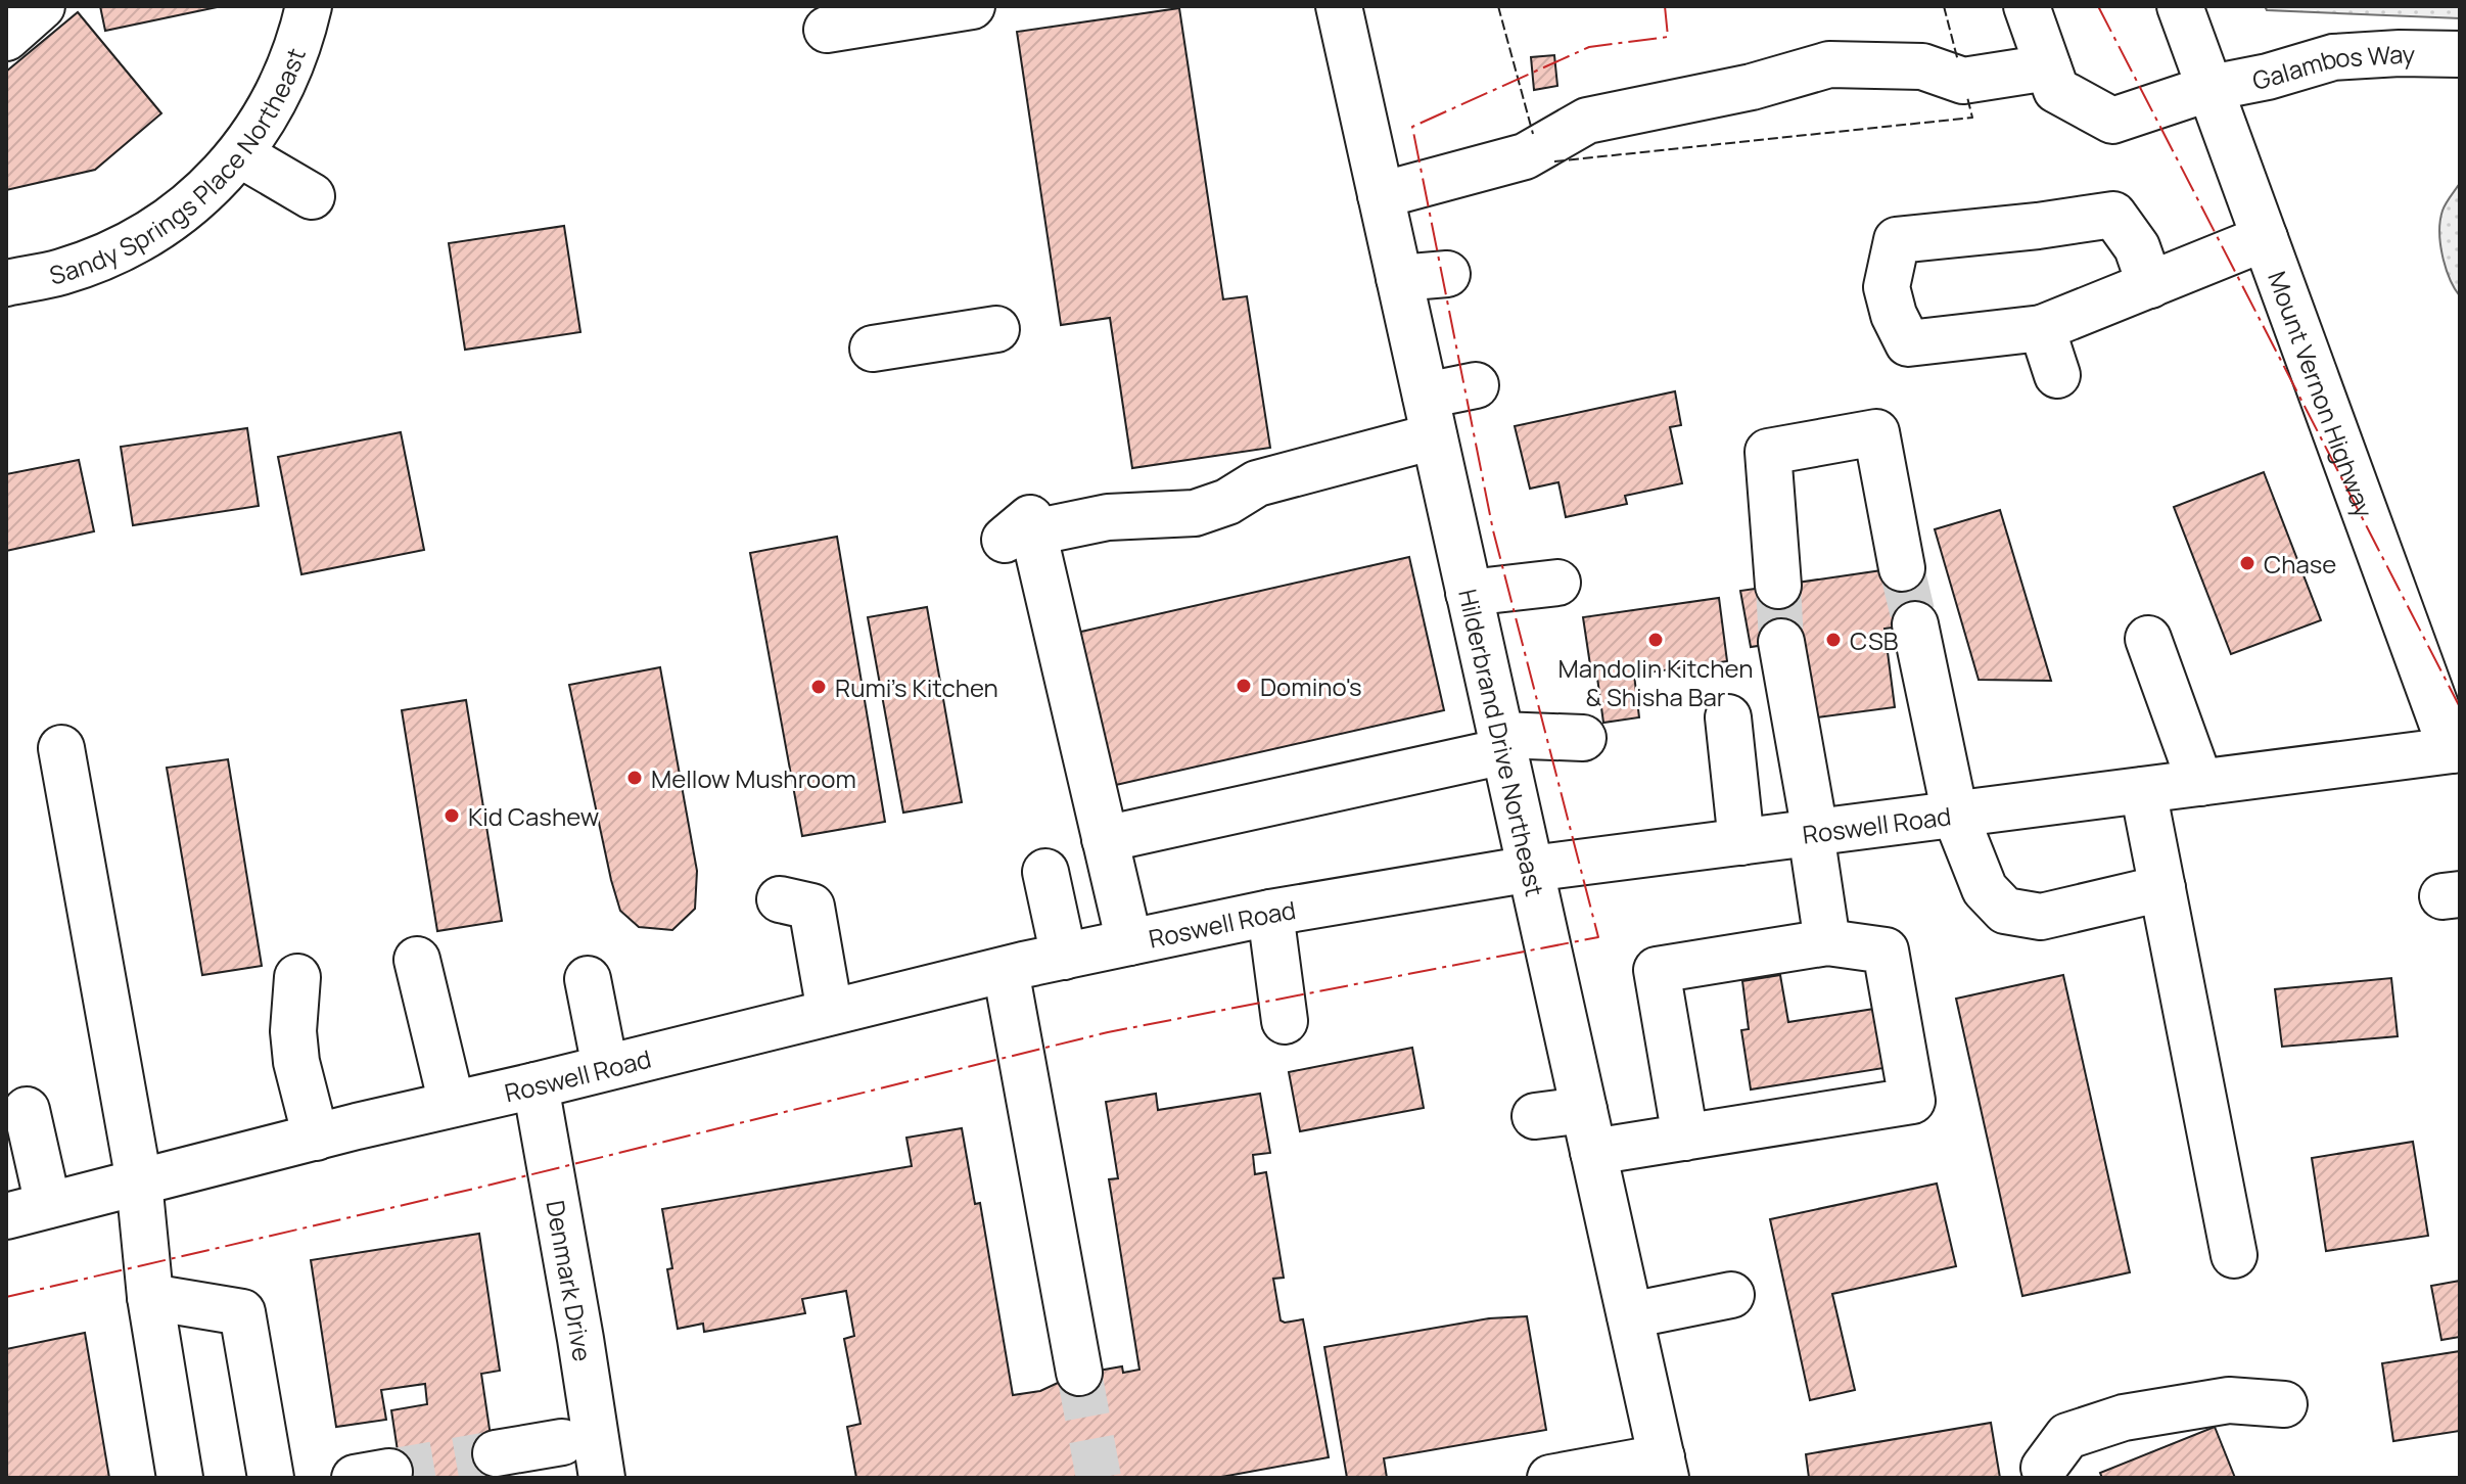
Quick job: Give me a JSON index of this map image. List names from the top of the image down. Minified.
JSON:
{"streets":{"street":["Galambos Way","Sandy Springs Place Northeast","Mount Vernon Highway","Hilderbrand Drive Northeast","Roswell Road","Denmark Drive"]},"crossings":[["Galambos Way","Mount Vernon Highway"],["Mount Vernon Highway","Roswell Road"],["Hilderbrand Drive Northeast","Roswell Road"],["Roswell Road","Denmark Drive"]],"places":["Chase","Mandolin Kitchen & Shisha Bar","CSB","Domino's","Rumi's Kitchen","Mellow Mushroom","Kid Cashew"]}
